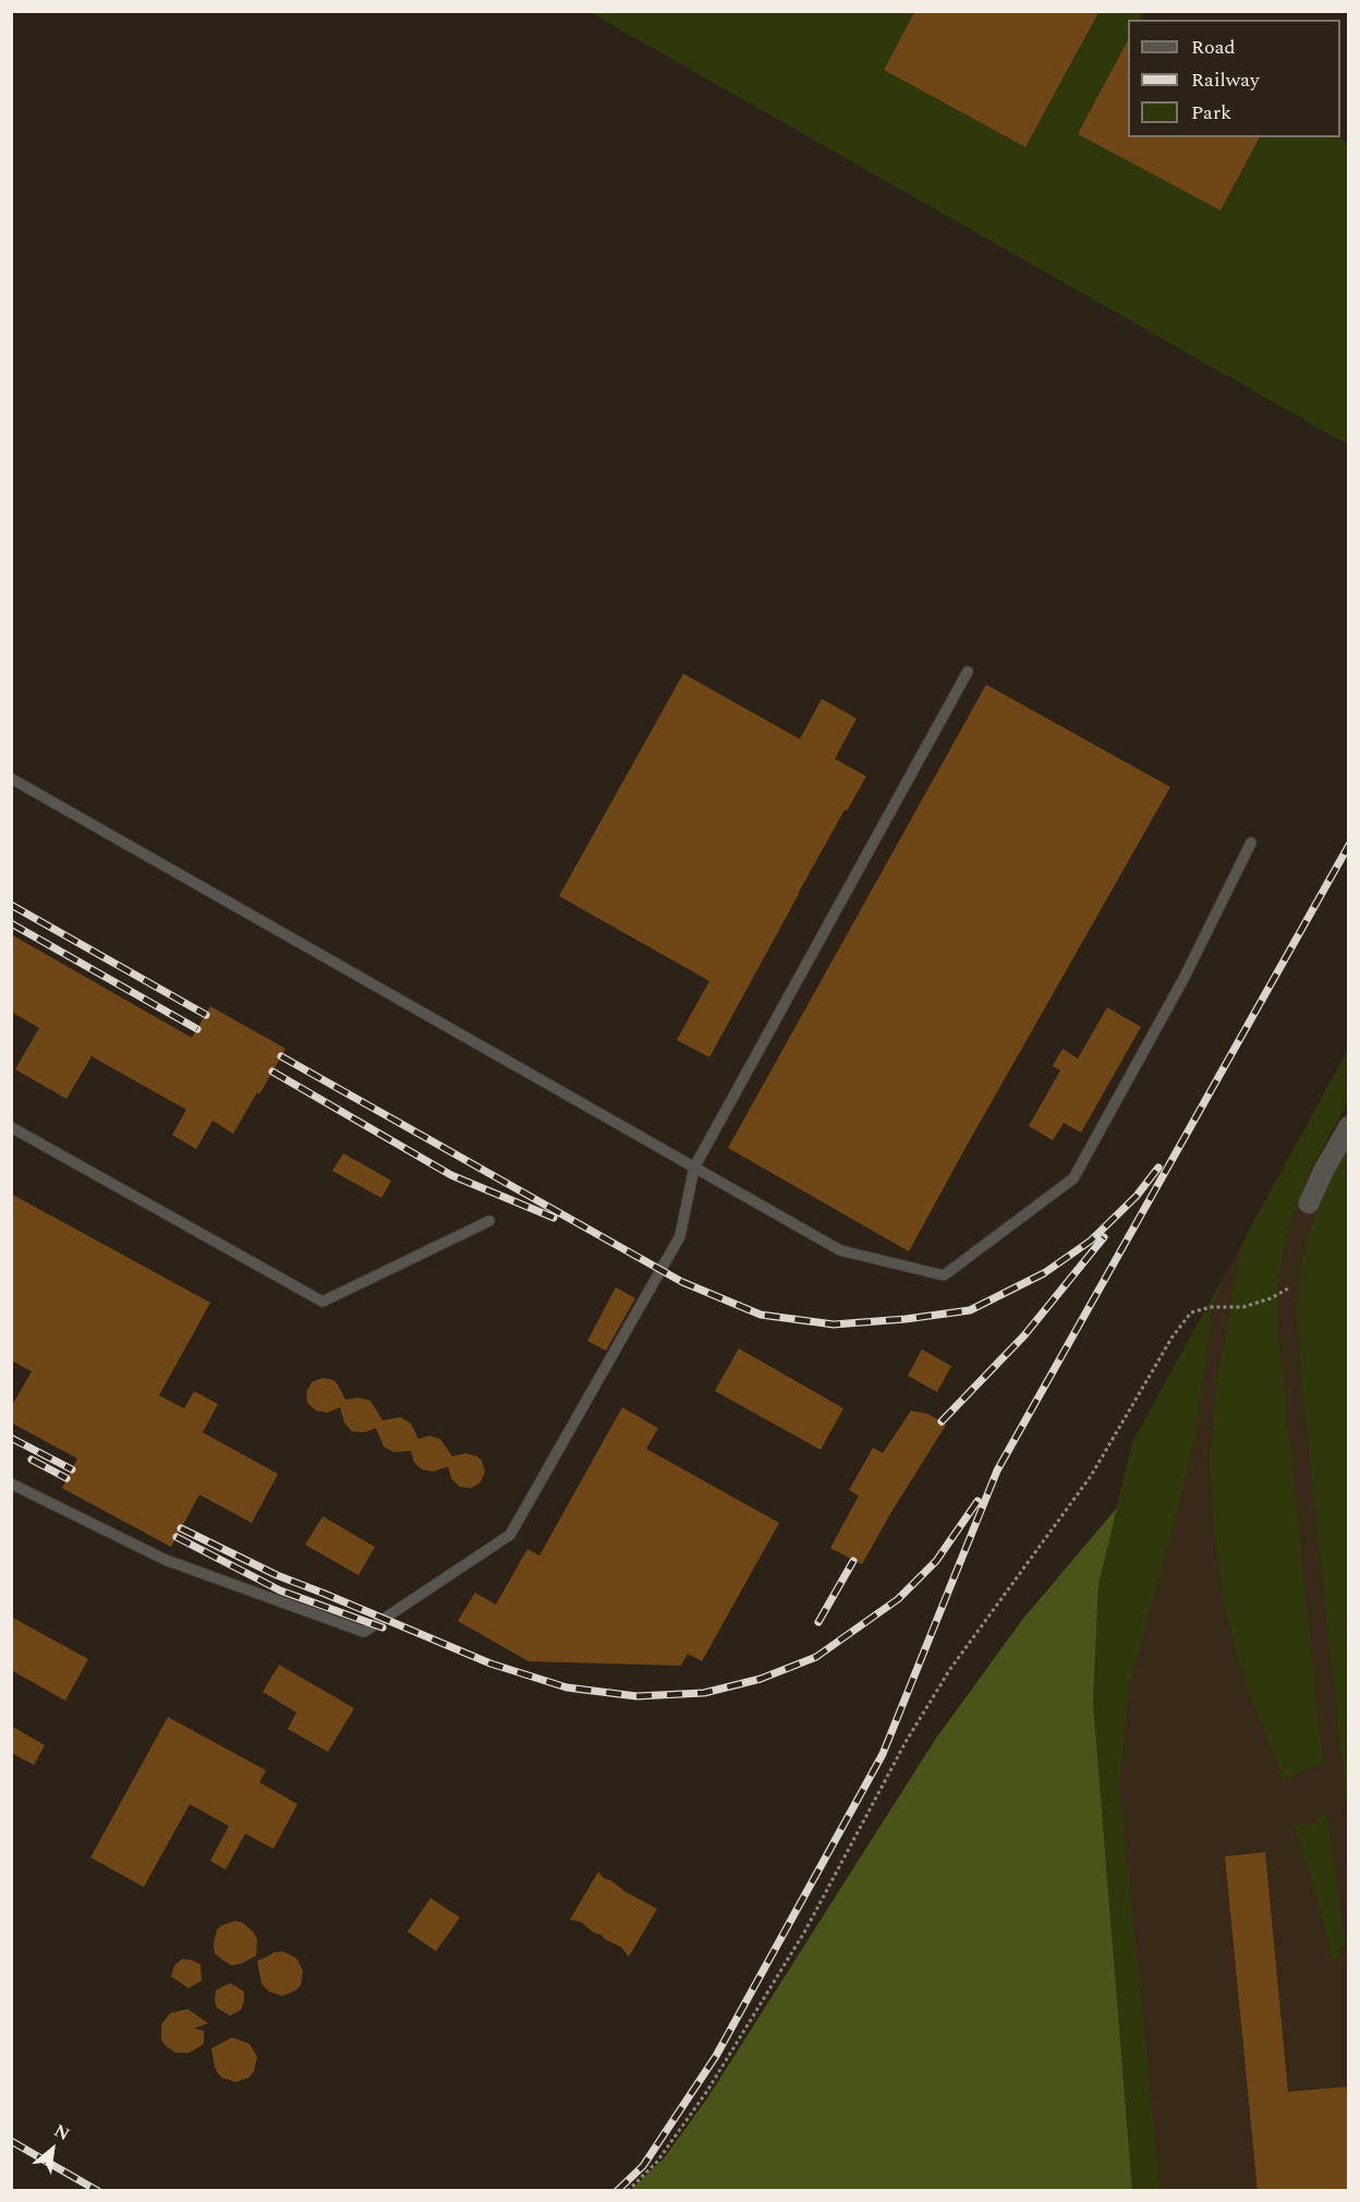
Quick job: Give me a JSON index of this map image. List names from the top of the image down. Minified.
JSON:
{"legend":["Road","Railway","Park"],"north":"top right"}
